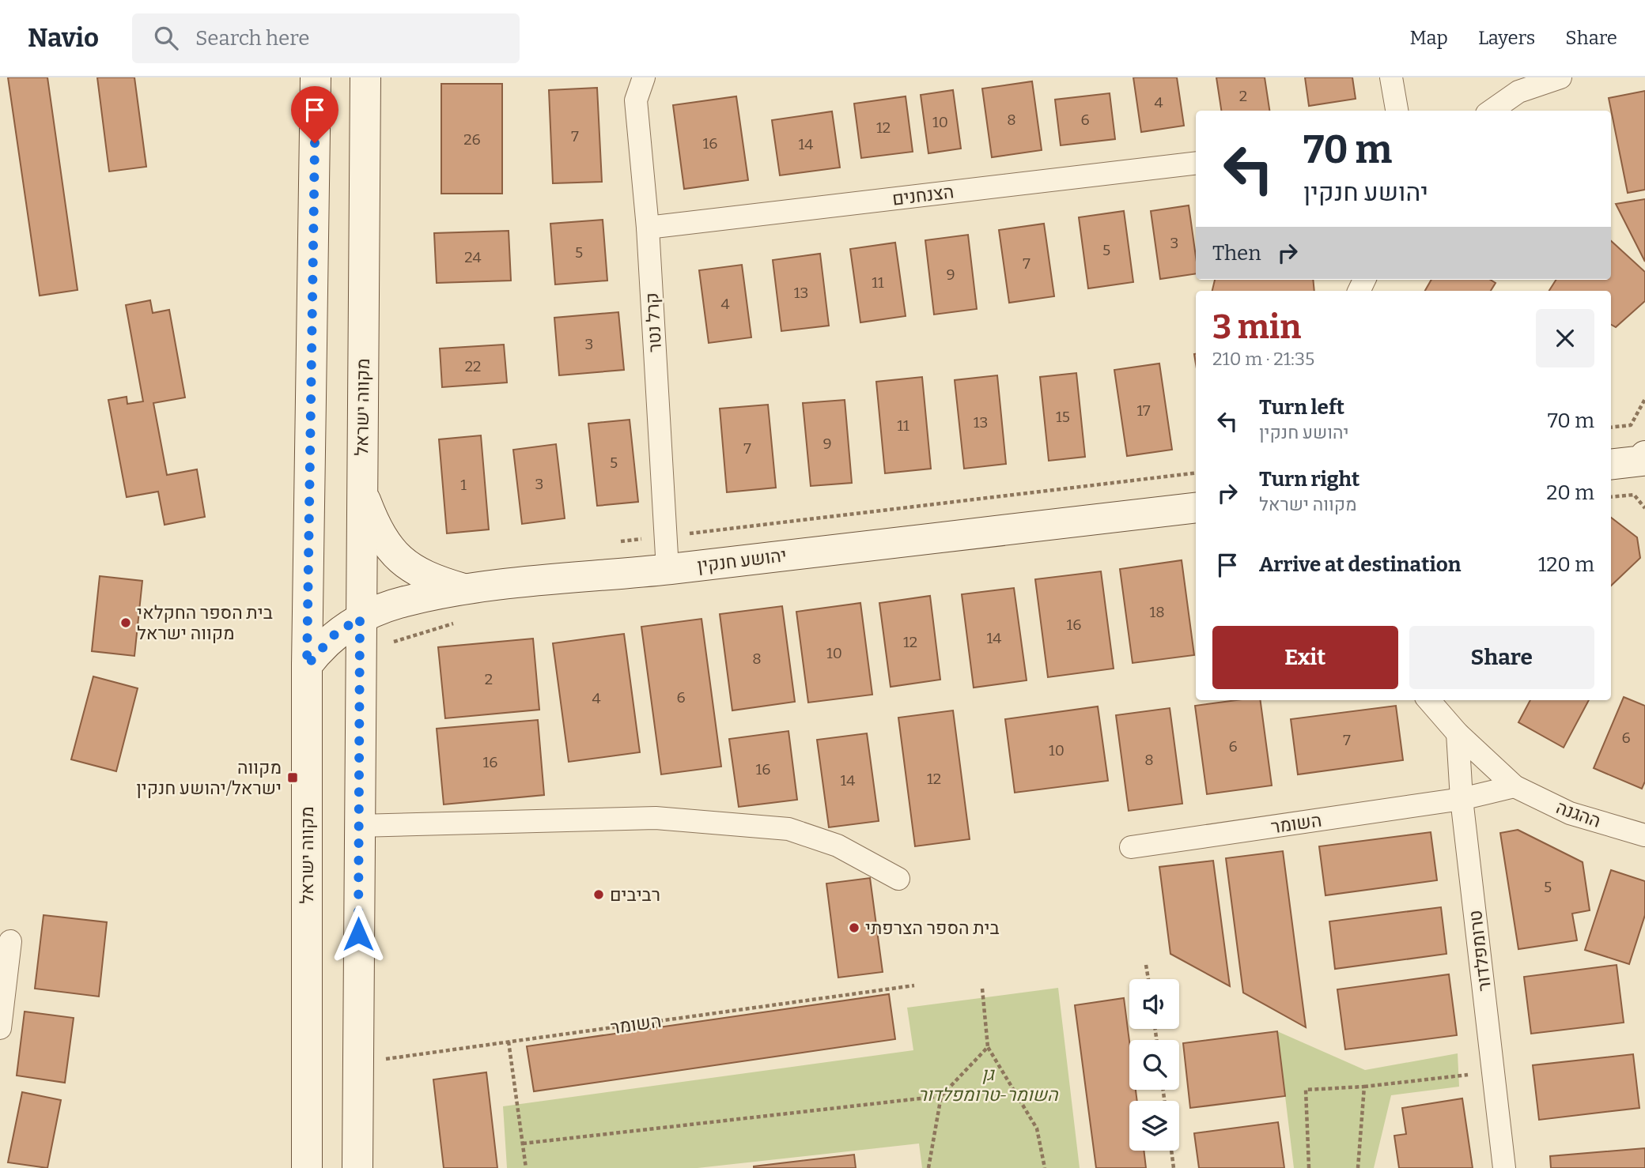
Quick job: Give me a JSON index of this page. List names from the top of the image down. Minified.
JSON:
{"streets":{"main road":["מקווה ישראל","יהושע חנקין"],"street":["הצנחנים","קרל נטר","ההגנה","השומר","טרומפלדור"]},"crossings":[["הצנחנים","קרל נטר"],["קרל נטר","יהושע חנקין"],["מקווה ישראל","יהושע חנקין"],["מקווה ישראל","השומר"],["ההגנה","טרומפלדור"],["השומר","טרומפלדור"]],"parks":["גן השומר-טרומפלדור"],"places":{"other":["בית הספר החקלאי מקווה ישראל","רביבים","בית הספר הצרפתי"],"transit":["מקווה ישראל/יהושע חנקין"]},"house_numbers":["2","4","8","6","10","12","7","26","16","14","3","5","5","24","7","9","11","13","4","3","22","17","15","13","11","9","7","5","3","1","18","16","14","12","10","8","2","6","4","6","7","6","10","8","16","16","12","14","5"],"page":{"header":"Navio","search":"Search here","nav":["Map","Layers","Share"],"turn":["70 m","יהושע חנקין"],"then":"Then","heading":["3 min","210 m · 21:35"],"list":[{"name":"Turn left","note":"יהושע חנקין","value":"70 m"},{"name":"Turn right","note":"מקווה ישראל","value":"20 m"},{"name":"Arrive at destination","value":"120 m"}],"buttons":["Exit","Share"]}}
